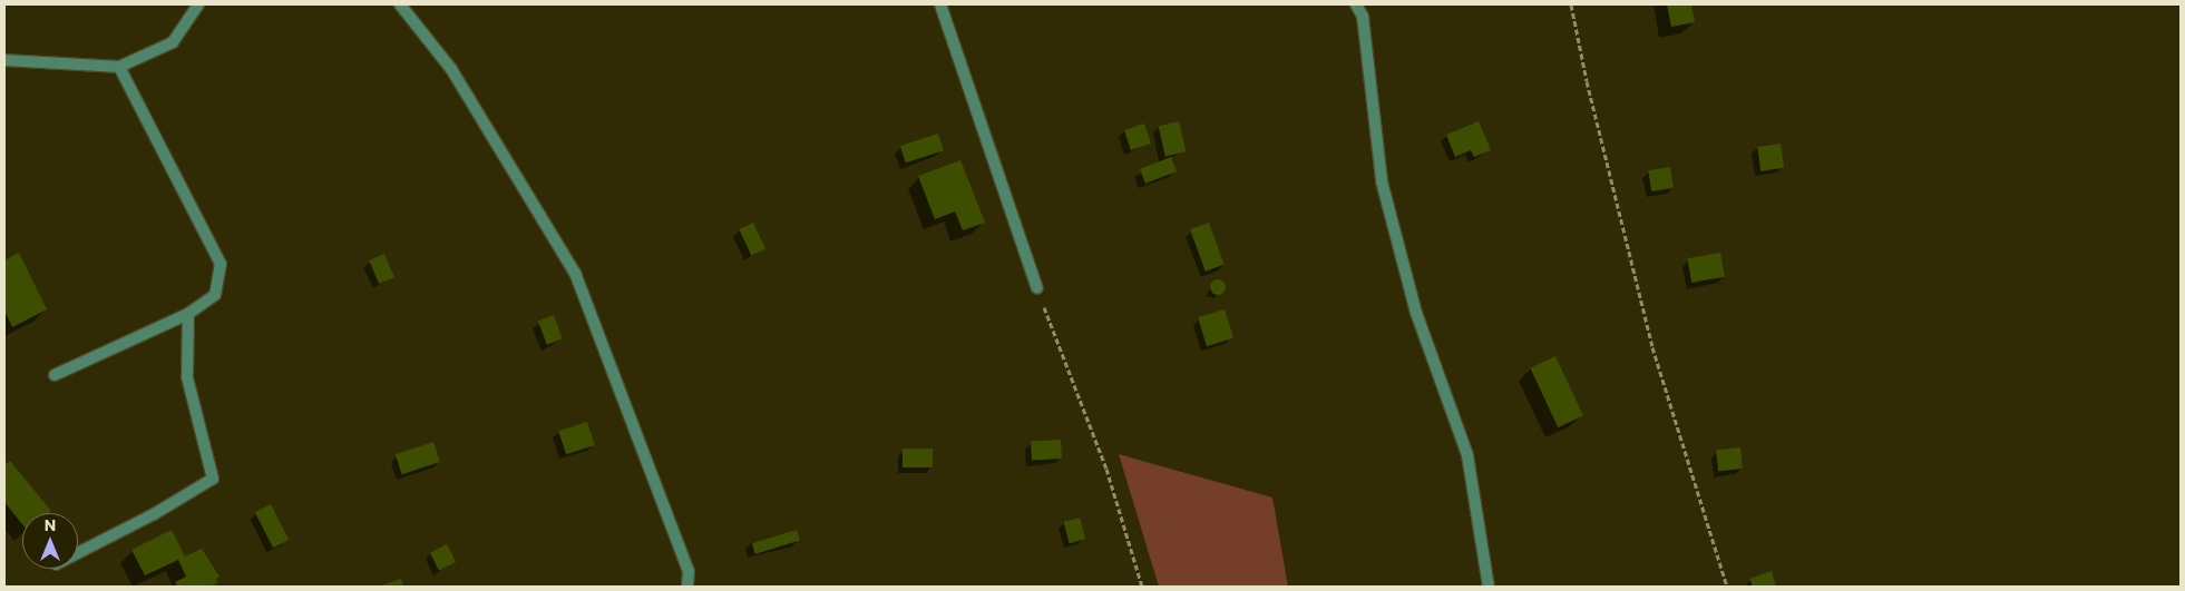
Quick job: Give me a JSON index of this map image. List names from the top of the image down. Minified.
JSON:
{"north":"top"}
